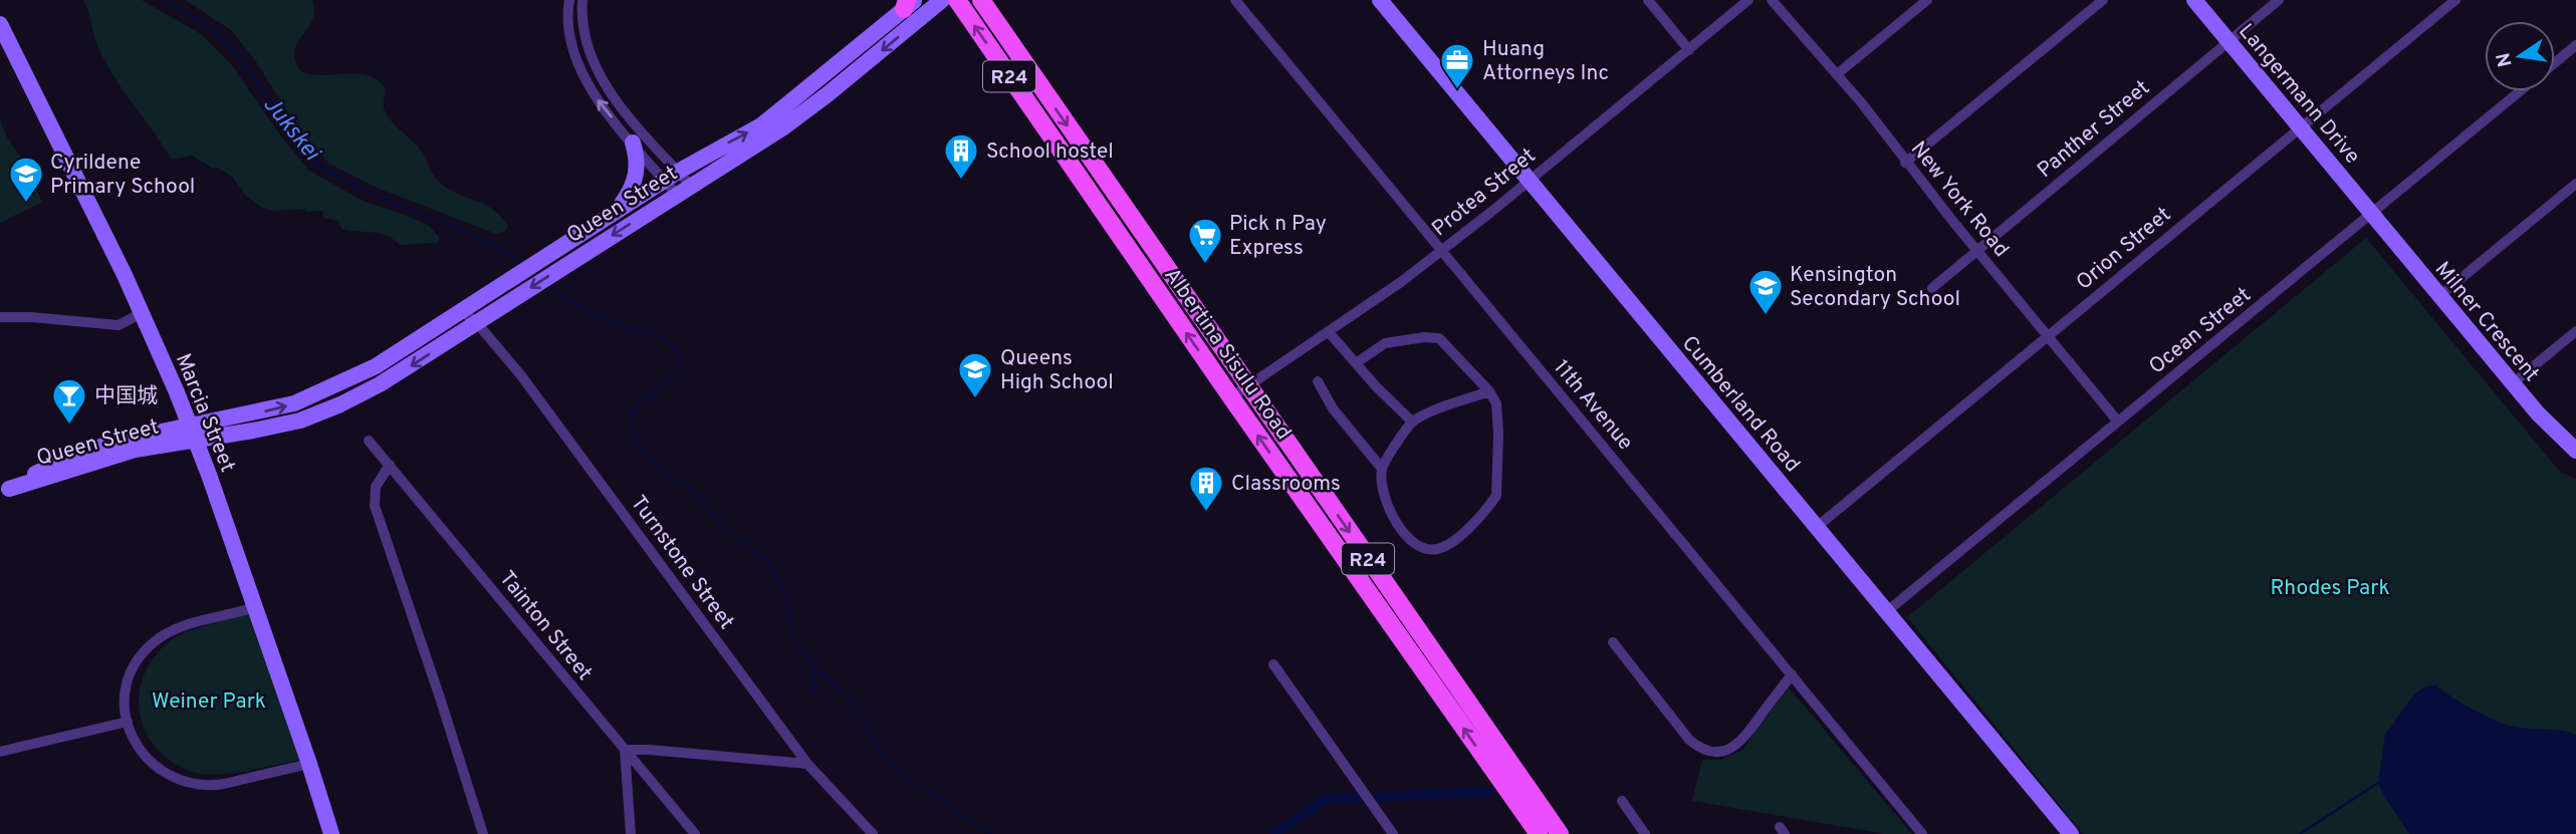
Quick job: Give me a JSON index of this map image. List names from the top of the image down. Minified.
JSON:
{"streets":{"main road":["R24","Langermann Drive","Queen Street","Milner Crescent","Albertina Sisulu Road","Cumberland Road","Marcia Street"],"street":["Panther Street","Protea Street","New York Road","Orion Street","Ocean Street","11th Avenue","Turnstone Street","Tainton Street"]},"crossings":[["Langermann Drive","Panther Street"],["Langermann Drive","Orion Street"],["Langermann Drive","Milner Crescent"],["Langermann Drive","Ocean Street"],["Panther Street","New York Road"],["Protea Street","Albertina Sisulu Road"],["Protea Street","Cumberland Road"],["Protea Street","11th Avenue"],["New York Road","Orion Street"],["New York Road","Ocean Street"],["Queen Street","Marcia Street"],["Queen Street","Turnstone Street"],["Orion Street","Cumberland Road"],["Milner Crescent","Ocean Street"],["Ocean Street","Cumberland Road"]],"water":["Jukskei"],"parks":["Rhodes Park","Weiner Park"],"places":{"office":["Huang Attorneys Inc"],"building":["School hostel","Classrooms"],"school or university":["Cyrildene Primary School","Kensington Secondary School","Queens High School"],"supermarket":["Pick n Pay Express"],"bar":["中国城"]},"north":"left"}
